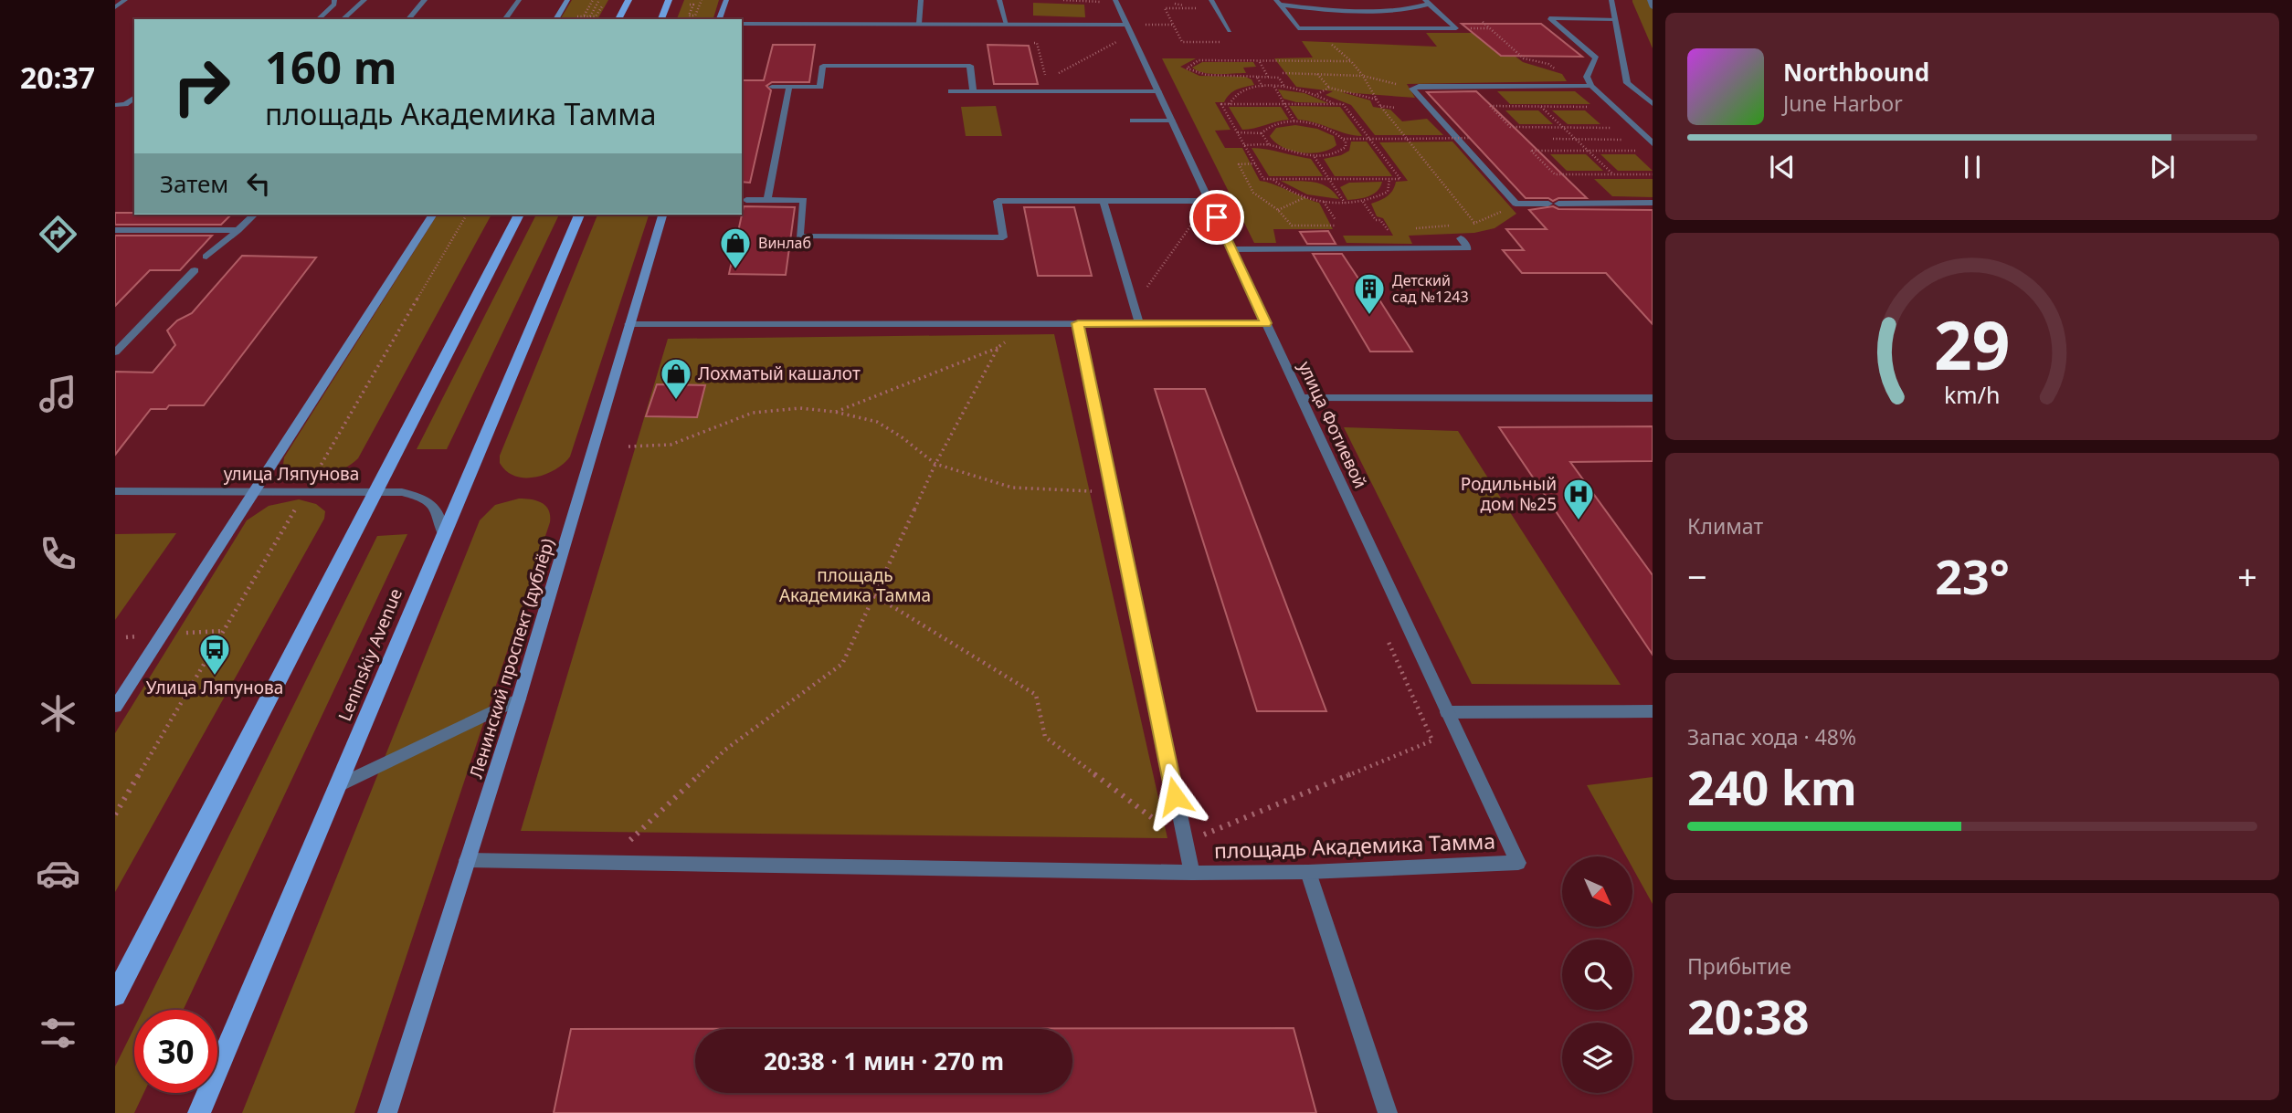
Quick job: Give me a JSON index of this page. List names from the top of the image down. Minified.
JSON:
{"streets":{"main road":["Leninskiy Avenue"],"street":["улица Фотиевой","улица Ляпунова","Ленинский проспект (дублёр)","площадь Академика Тамма"]},"crossings":[["улица Фотиевой","площадь Академика Тамма"],["улица Ляпунова","Leninskiy Avenue"],["Ленинский проспект (дублёр)","площадь Академика Тамма"]],"parks":["площадь Академика Тамма"],"places":{"shop":["Винлаб","Лохматый кашалот"],"building":["Детский сад №1243"],"hospital":["Родильный дом №25"],"bus stop":["Улица Ляпунова"]},"north":"bottom right","page":{"tabs":"20:37","turn":["160 m","площадь Академика Тамма"],"song":["Northbound","June Harbor"],"then":"Затем","tile":["Климат",["Запас хода · 48%","240 km"],["Прибытие","20:38"]],"heat":["−","23°","+"],"limit":"30","trip":"20:38 · 1 мин · 270 m","gauge":["29","km/h"]}}
